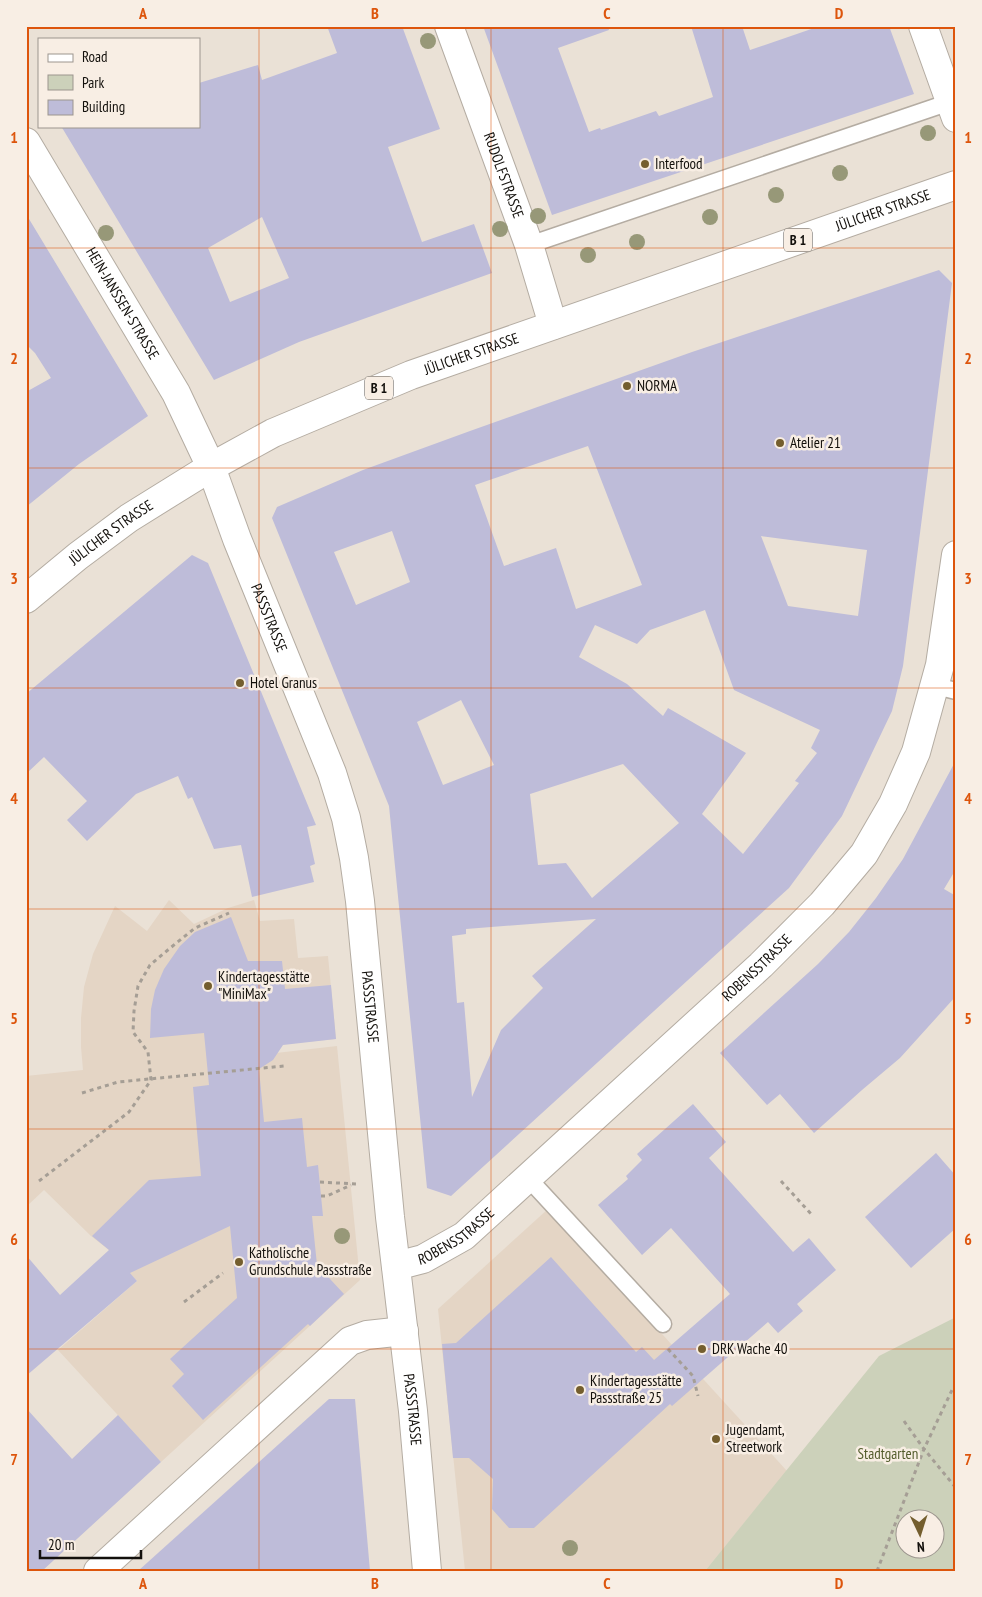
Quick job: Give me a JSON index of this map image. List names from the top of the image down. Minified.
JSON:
{"streets":{"street":["RUDOLFSTRASSE","JÜLICHER STRASSE","B 1","HEIN-JANSSEN-STRASSE","PASSSTRASSE","ROBENSSTRASSE"]},"crossings":[["RUDOLFSTRASSE","JÜLICHER STRASSE"],["JÜLICHER STRASSE","HEIN-JANSSEN-STRASSE"],["JÜLICHER STRASSE","PASSSTRASSE"],["HEIN-JANSSEN-STRASSE","PASSSTRASSE"],["PASSSTRASSE","ROBENSSTRASSE"]],"parks":["Stadtgarten"],"places":["Interfood","NORMA","Atelier 21","Hotel Granus","Kindertagesstätte \"MiniMax\"","Katholische Grundschule Passstraße","DRK Wache 40","Kindertagesstätte Passstraße 25","Jugendamt, Streetwork"],"legend":["Road","Park","Building"],"scale_bar":"20 m","north":"bottom","grid":{"columns":["A","B","C","D"],"rows":["1","2","3","4","5","6","7"]}}
